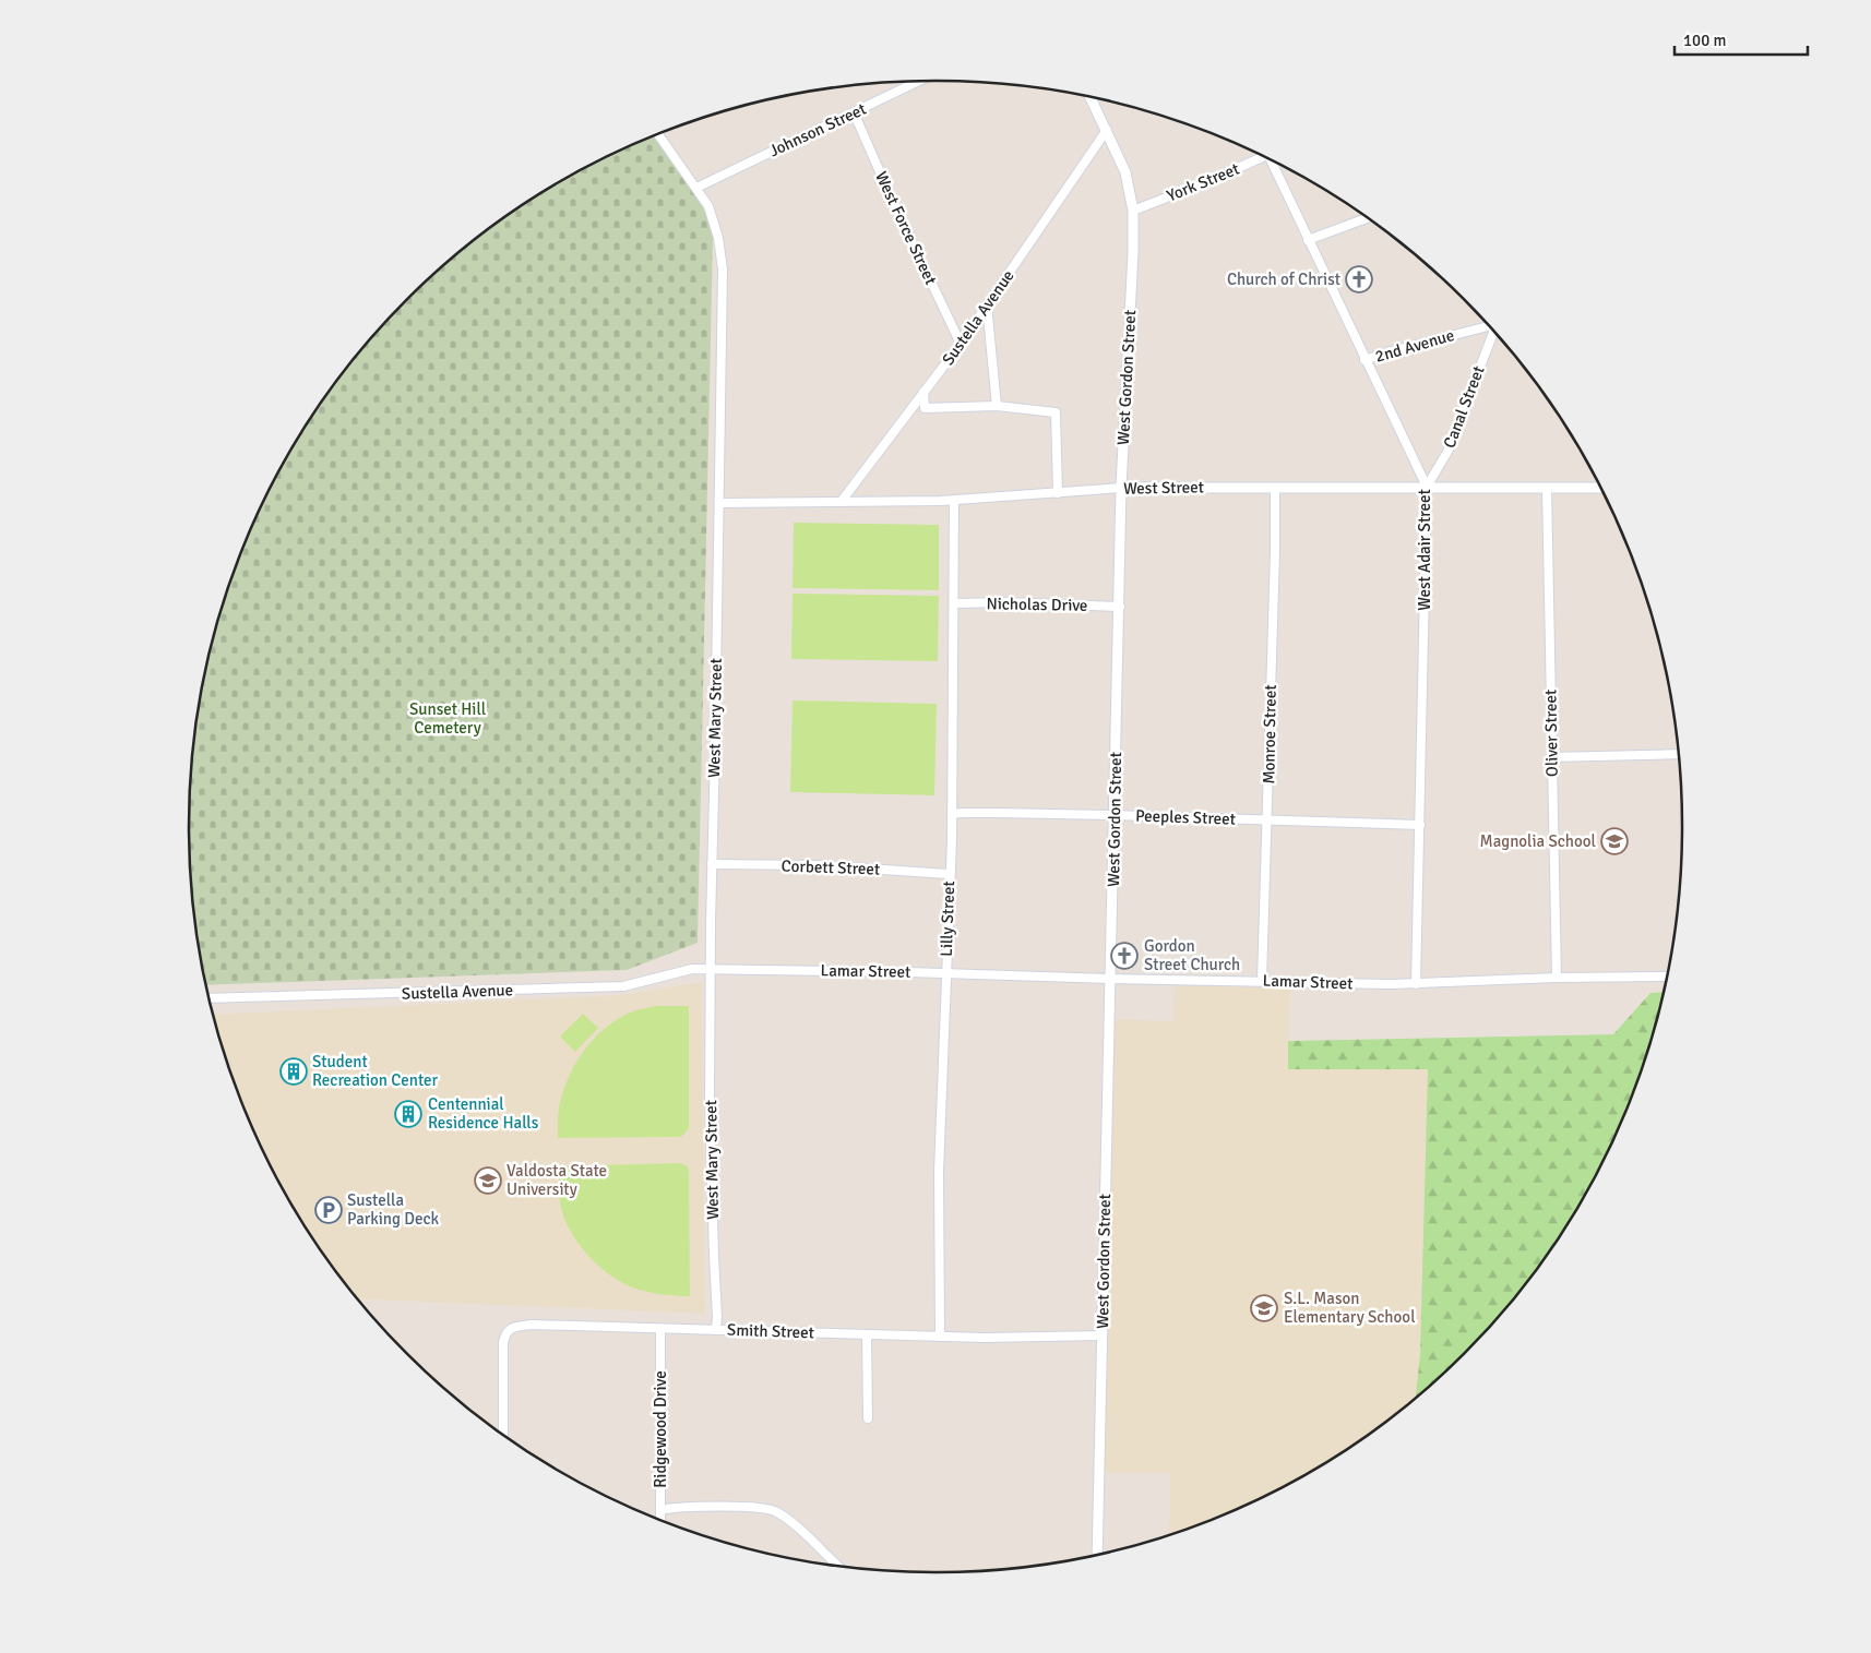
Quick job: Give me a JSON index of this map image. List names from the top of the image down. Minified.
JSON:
{"streets":{"street":["Johnson Street","York Street","West Force Street","Sustella Avenue","2nd Avenue","West Gordon Street","Canal Street","West Street","West Adair Street","Nicholas Drive","West Mary Street","Oliver Street","Monroe Street","Peeples Street","Corbett Street","Lilly Street","Lamar Street","Smith Street","Ridgewood Drive"]},"crossings":[["Johnson Street","West Force Street"],["Johnson Street","West Mary Street"],["York Street","West Gordon Street"],["West Force Street","Sustella Avenue"],["Sustella Avenue","West Gordon Street"],["Sustella Avenue","West Street"],["Sustella Avenue","West Mary Street"],["Sustella Avenue","Lamar Street"],["2nd Avenue","West Adair Street"],["West Gordon Street","West Street"],["West Gordon Street","Nicholas Drive"],["West Gordon Street","Peeples Street"],["West Gordon Street","Lamar Street"],["West Gordon Street","Smith Street"],["Canal Street","West Street"],["Canal Street","West Adair Street"],["West Street","West Adair Street"],["West Street","West Mary Street"],["West Street","Oliver Street"],["West Street","Monroe Street"],["West Street","Lilly Street"],["West Adair Street","Peeples Street"],["West Adair Street","Lamar Street"],["Nicholas Drive","Lilly Street"],["West Mary Street","Corbett Street"],["West Mary Street","Lamar Street"],["West Mary Street","Smith Street"],["Oliver Street","Lamar Street"],["Monroe Street","Peeples Street"],["Monroe Street","Lamar Street"],["Peeples Street","Lilly Street"],["Corbett Street","Lilly Street"],["Lilly Street","Lamar Street"],["Lilly Street","Smith Street"],["Smith Street","Ridgewood Drive"]],"parks":["Sunset Hill Cemetery"],"places":{"church":["Church of Christ","Gordon Street Church"],"school or university":["Magnolia School","Valdosta State University","S.L. Mason Elementary School"],"building":["Student Recreation Center","Centennial Residence Halls"],"parking":["Sustella Parking Deck"]},"scale_bar":"100 m"}
